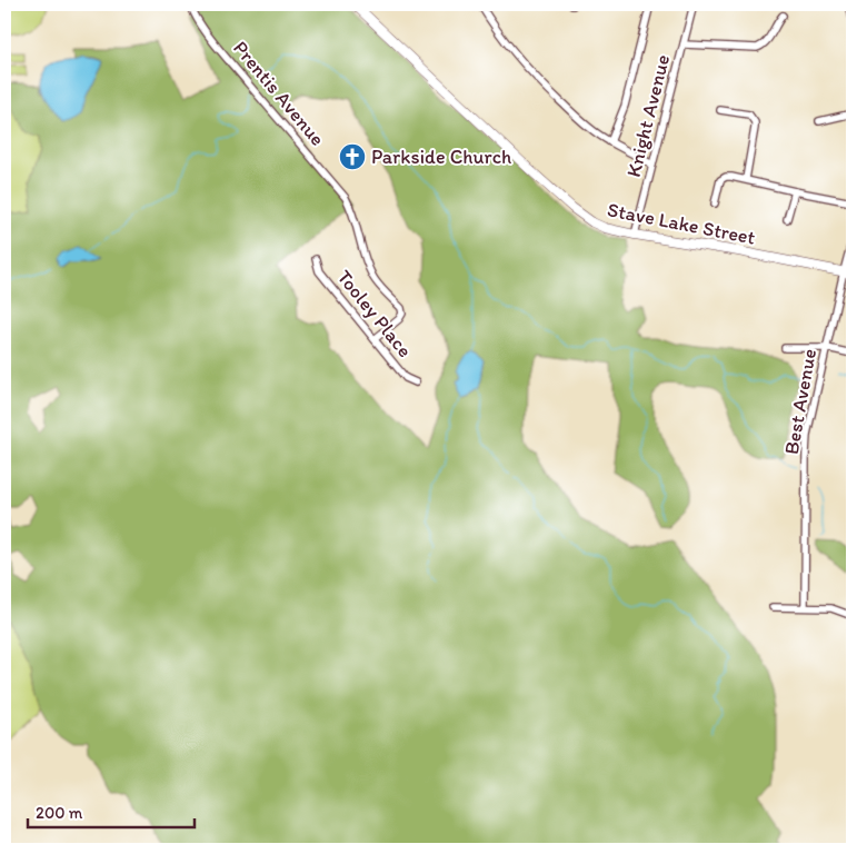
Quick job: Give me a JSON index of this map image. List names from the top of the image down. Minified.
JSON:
{"streets":{"main road":["Stave Lake Street"],"street":["Prentis Avenue","Knight Avenue","Tooley Place","Best Avenue"]},"crossings":[["Prentis Avenue","Tooley Place"],["Knight Avenue","Stave Lake Street"],["Stave Lake Street","Best Avenue"]],"places":{"church":["Parkside Church"]},"scale_bar":"200 m"}
